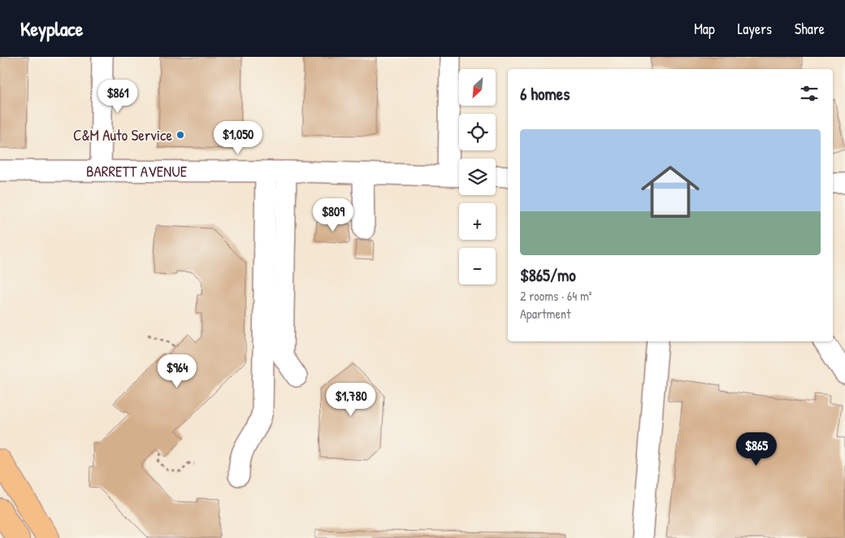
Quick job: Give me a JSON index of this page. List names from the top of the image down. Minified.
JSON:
{"streets":{"street":["BARRETT AVENUE"]},"places":["C&M Auto Service"],"north":"bottom left","page":{"header":"Keyplace","nav":["Map","Layers","Share"],"map_buttons":["+","−"],"heading":"6 homes","price":["$861","$1,050","$809","$964","$1,780","$865"],"list":[{"name":"$865/mo","note":"2 rooms · 64 m² · Apartment"}]}}
